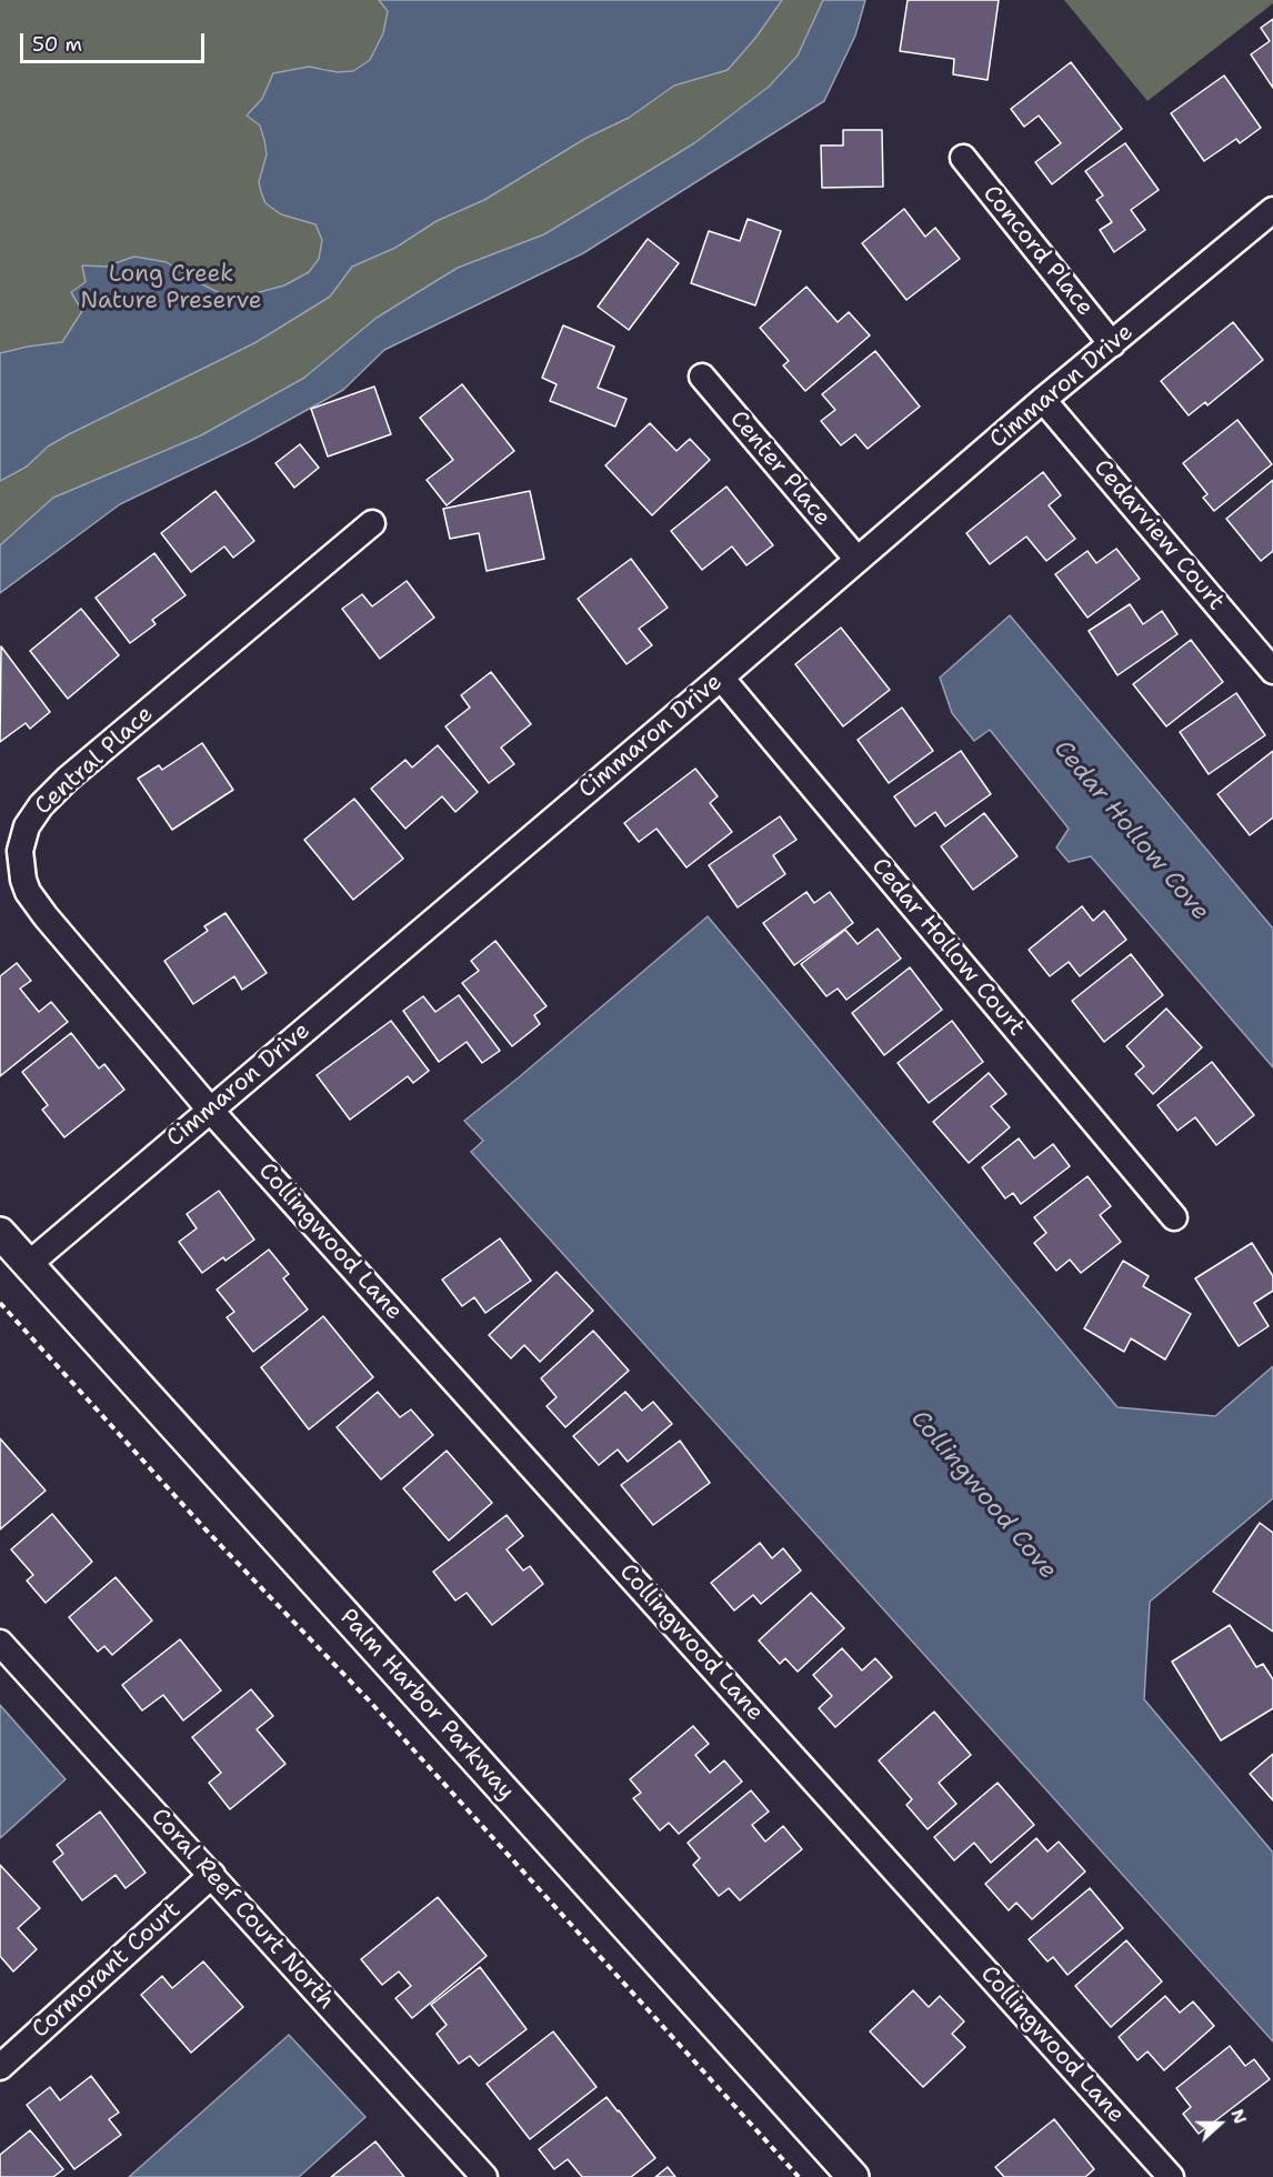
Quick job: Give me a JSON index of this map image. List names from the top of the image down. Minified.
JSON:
{"streets":{"street":["Concord Place","Cimmaron Drive","Center Place","Cedarview Court","Central Place","Cedar Hollow Court","Collingwood Lane","Palm Harbor Parkway","Coral Reef Court North","Cormorant Court"]},"crossings":[["Concord Place","Cimmaron Drive"],["Cimmaron Drive","Center Place"],["Cimmaron Drive","Cedarview Court"],["Cimmaron Drive","Central Place"],["Cimmaron Drive","Cedar Hollow Court"],["Cimmaron Drive","Collingwood Lane"],["Cimmaron Drive","Palm Harbor Parkway"],["Central Place","Collingwood Lane"],["Coral Reef Court North","Cormorant Court"]],"water":["Cedar Hollow Cove","Collingwood Cove"],"parks":["Long Creek Nature Preserve"],"scale_bar":"50 m","north":"right"}
